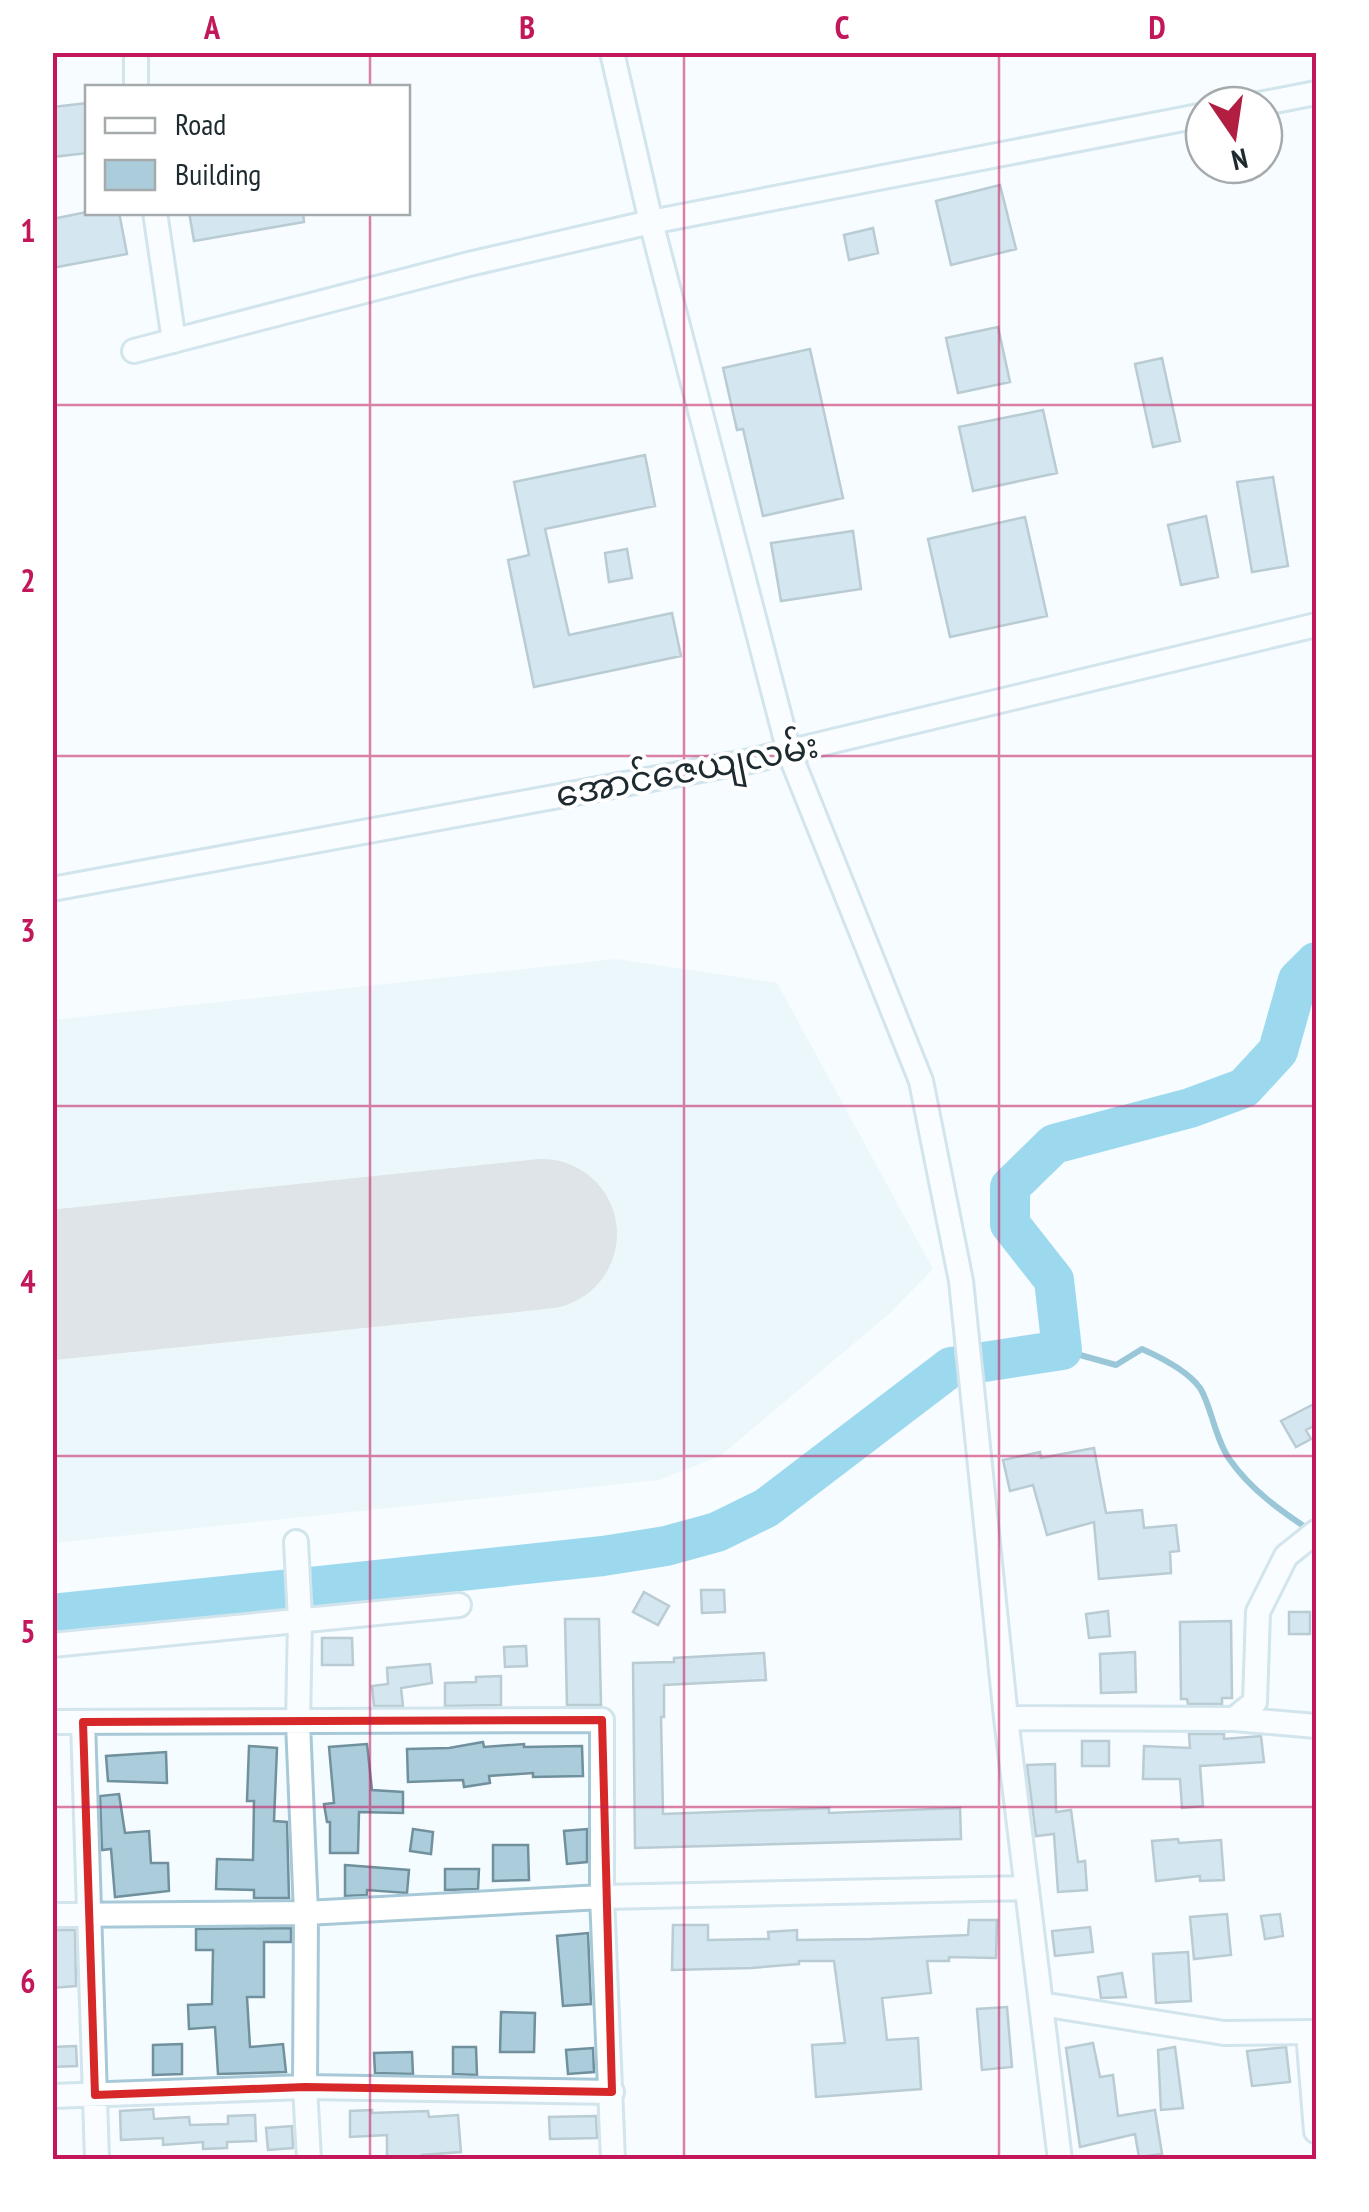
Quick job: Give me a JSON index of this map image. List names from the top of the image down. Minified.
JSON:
{"streets":{"street":["အောင်ဇေယျလမ်း"]},"legend":["Road","Building"],"north":"bottom","grid":{"columns":["A","B","C","D"],"rows":["1","2","3","4","5","6"]}}
